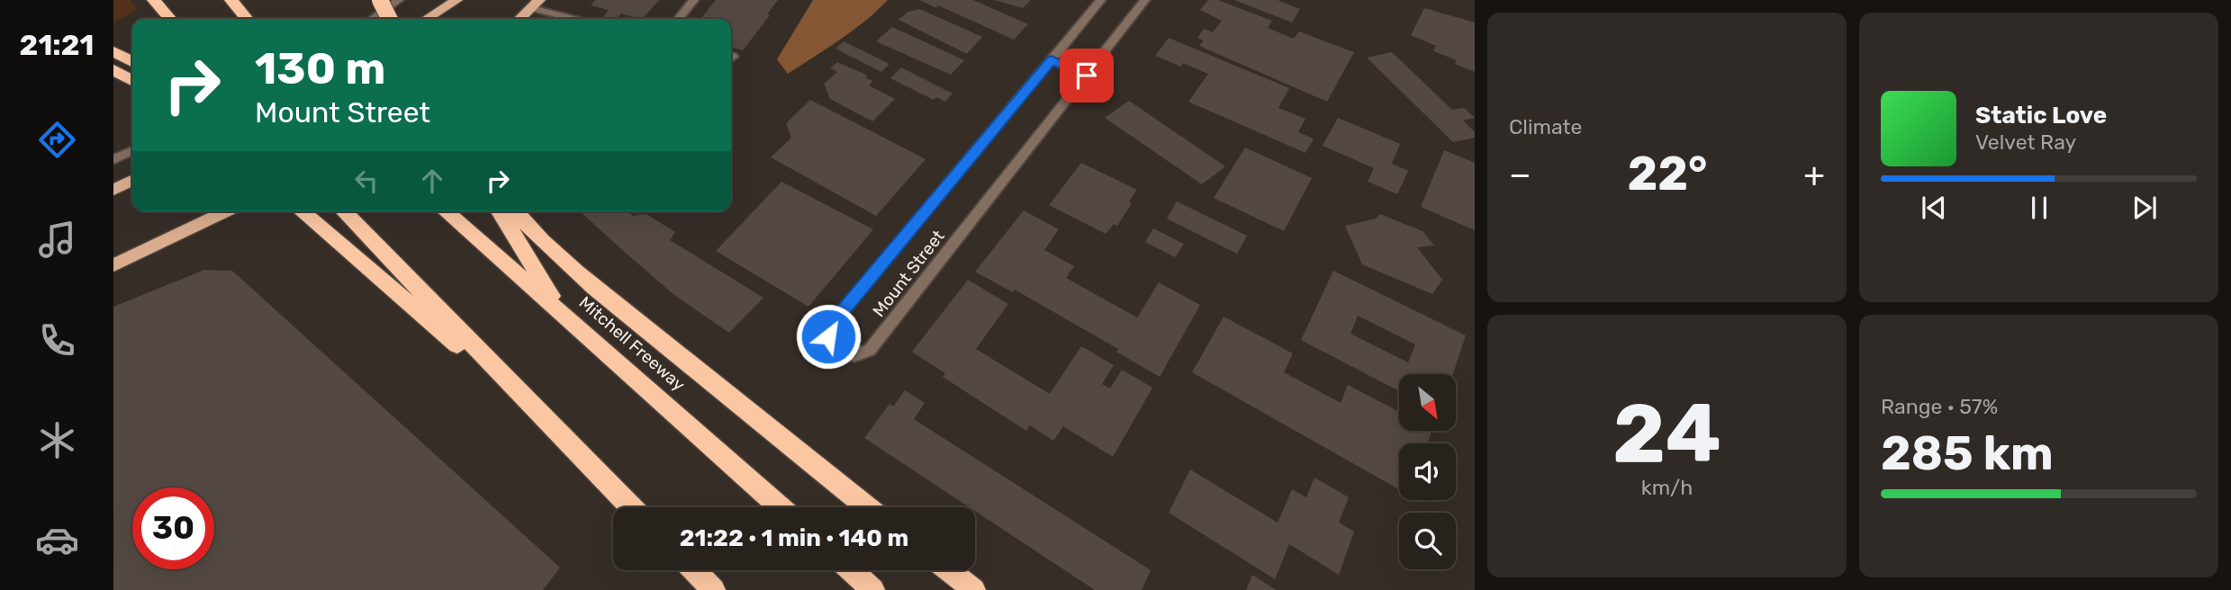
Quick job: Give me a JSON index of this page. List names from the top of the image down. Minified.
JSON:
{"streets":{"highway":["Mitchell Freeway"],"street":["Mount Street"]},"north":"bottom right","page":{"tabs":"21:21","tile":["Climate",["24","km/h"],["Range · 57%","285 km"]],"turn":["130 m","Mount Street"],"song":["Static Love","Velvet Ray"],"heat":["−","22°","+"],"limit":"30","trip":"21:22 · 1 min · 140 m"}}
